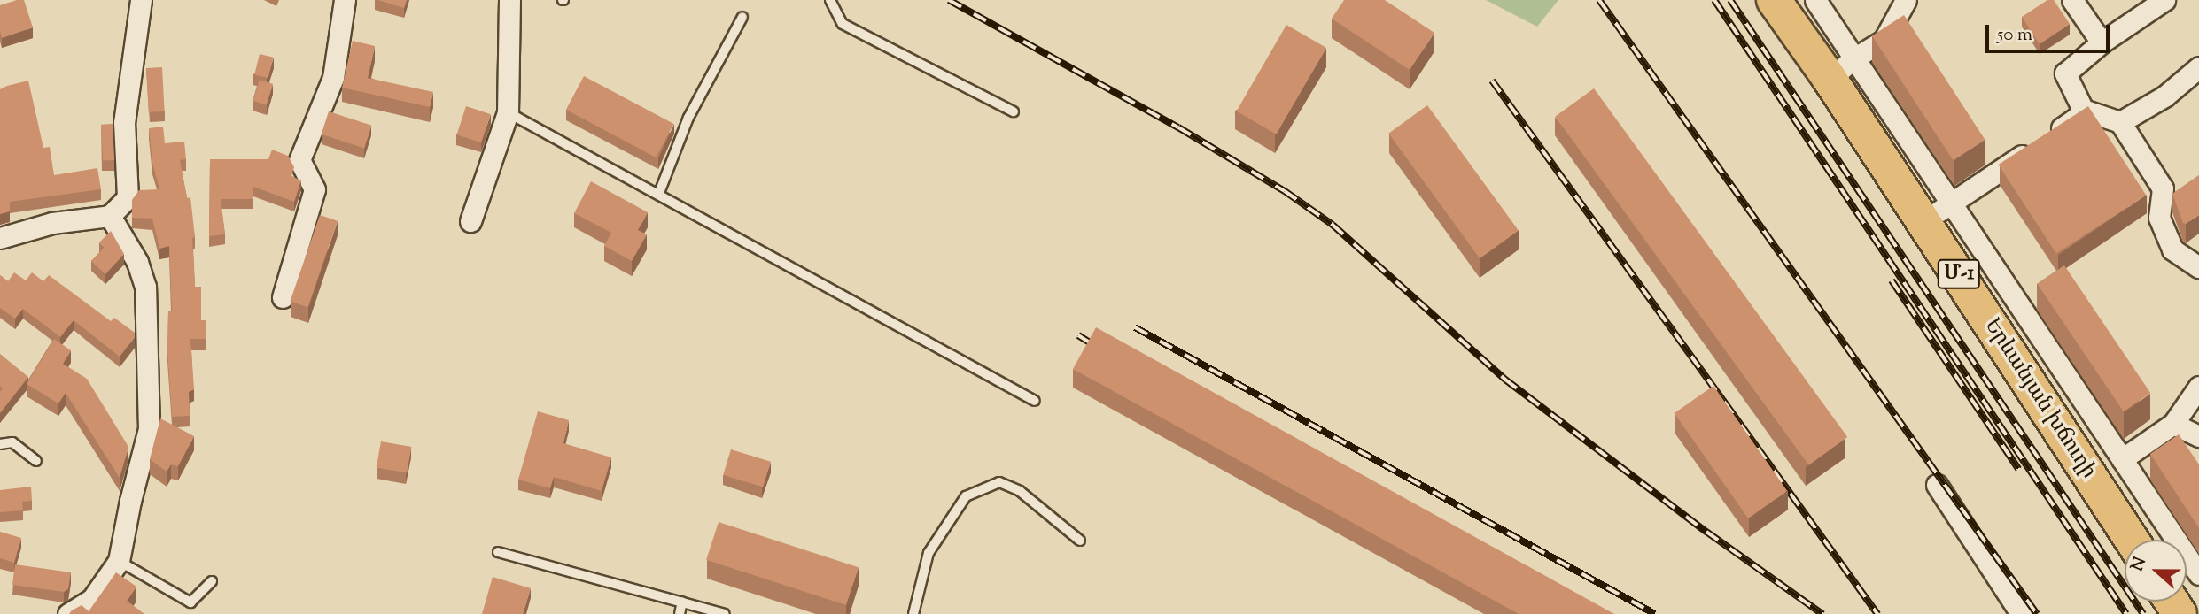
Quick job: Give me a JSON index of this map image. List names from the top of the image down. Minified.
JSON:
{"streets":{"highway":["Մ-1","Երևանյան խճուղի"]},"scale_bar":"50 m","north":"left"}
